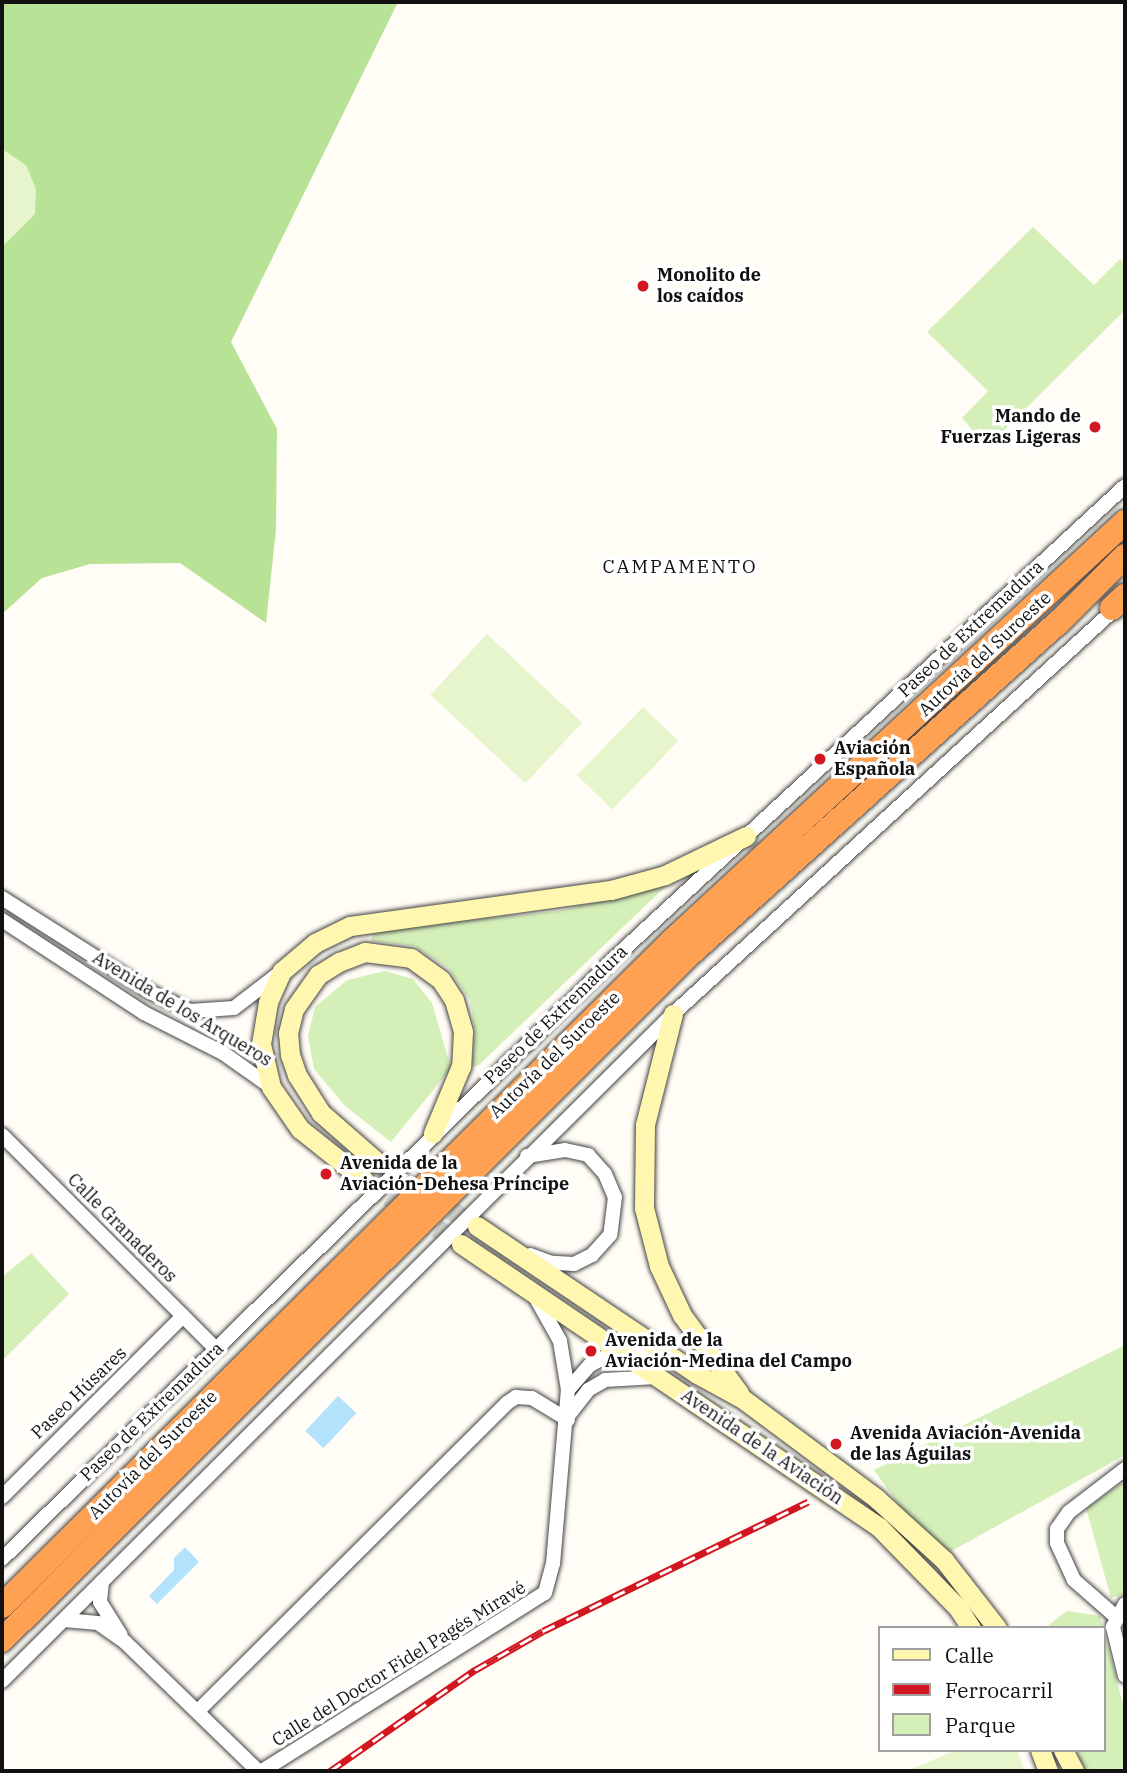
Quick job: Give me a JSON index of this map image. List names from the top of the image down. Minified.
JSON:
{"streets":{"highway":["Autovía del Suroeste"],"main road":["Avenida de la Aviación"],"street":["Paseo de Extremadura","Avenida de los Arqueros","Calle Granaderos","Paseo Húsares","Calle del Doctor Fidel Pagés Miravé"]},"crossings":[["Paseo de Extremadura","Calle Granaderos"],["Calle Granaderos","Paseo Húsares"]],"districts":["CAMPAMENTO"],"places":["Monolito de los caídos","Mando de Fuerzas Ligeras","Aviación Española","Avenida de la Aviación-Dehesa Príncipe","Avenida de la Aviación-Medina del Campo","Avenida Aviación-Avenida de las Águilas"],"legend":["Calle","Ferrocarril","Parque"]}
